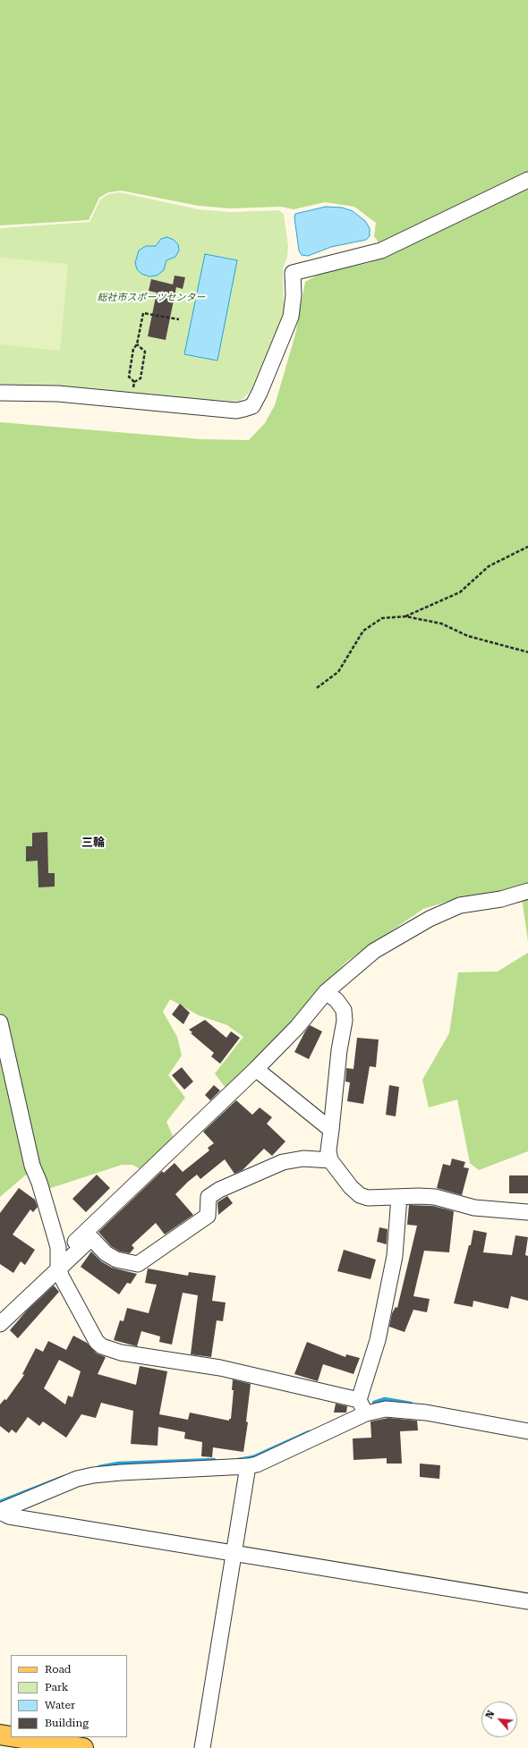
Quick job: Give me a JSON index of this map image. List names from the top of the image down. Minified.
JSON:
{"districts":["三輪"],"parks":["総社市スポーツセンター"],"legend":["Road","Park","Water","Building"],"north":"top left"}
